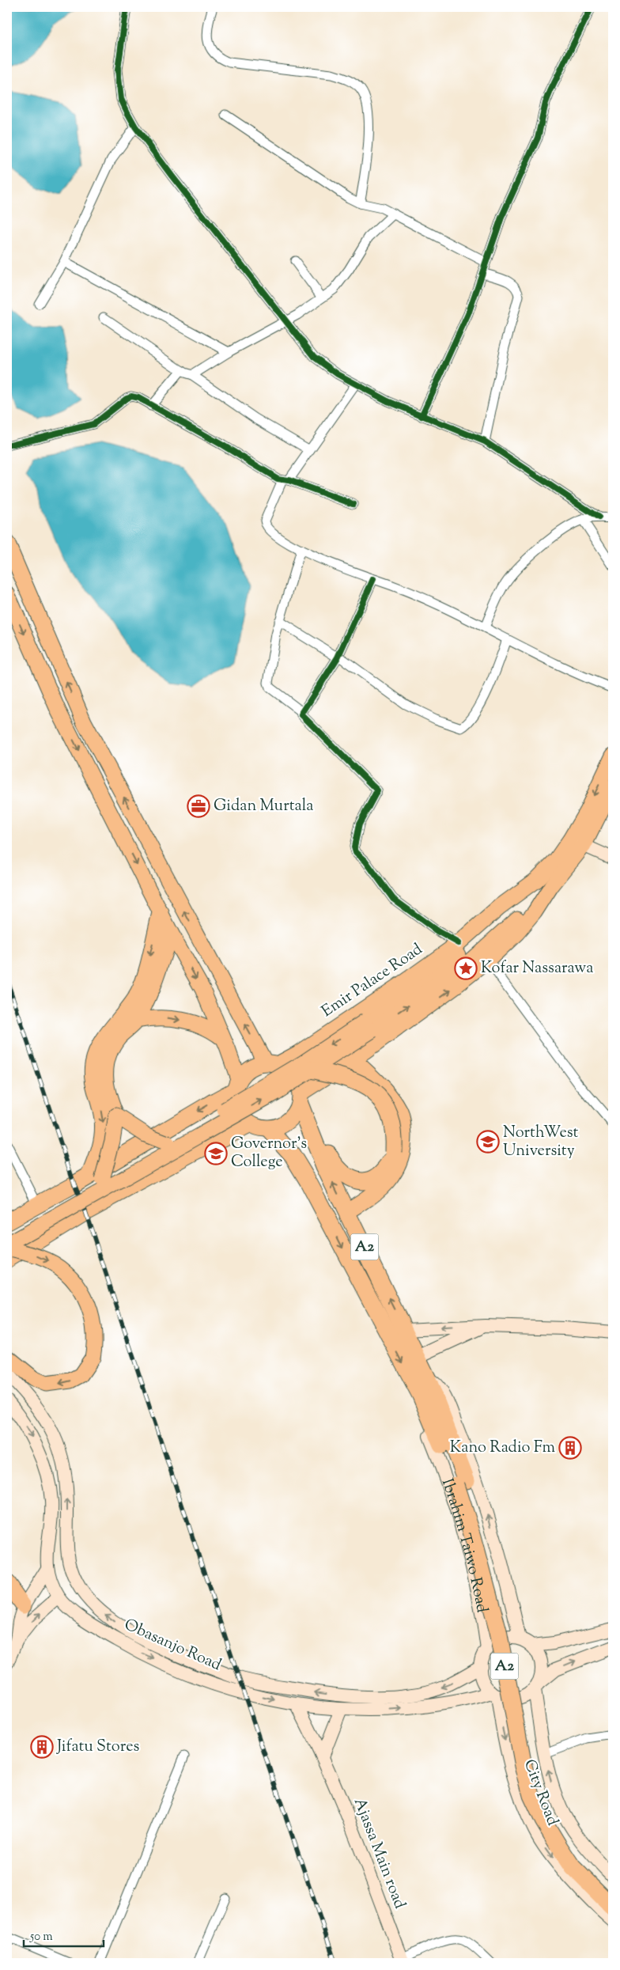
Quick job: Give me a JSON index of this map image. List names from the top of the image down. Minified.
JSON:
{"streets":{"highway":["A2","Ibrahim Taiwo Road"],"main road":["Emir Palace Road","Obasanjo Road","City Road","Ajassa Main road"]},"crossings":[["Emir Palace Road","A2"],["Emir Palace Road","Ibrahim Taiwo Road"],["A2","Ibrahim Taiwo Road"],["Ibrahim Taiwo Road","Obasanjo Road"],["Ibrahim Taiwo Road","City Road"],["Obasanjo Road","City Road"],["Obasanjo Road","Ajassa Main road"]],"places":{"office":["Gidan Murtala"],"place":["Kofar Nassarawa"],"school or university":["NorthWest University","Governor's College"],"building":["Kano Radio Fm","Jifatu Stores"]},"scale_bar":"50 m"}
